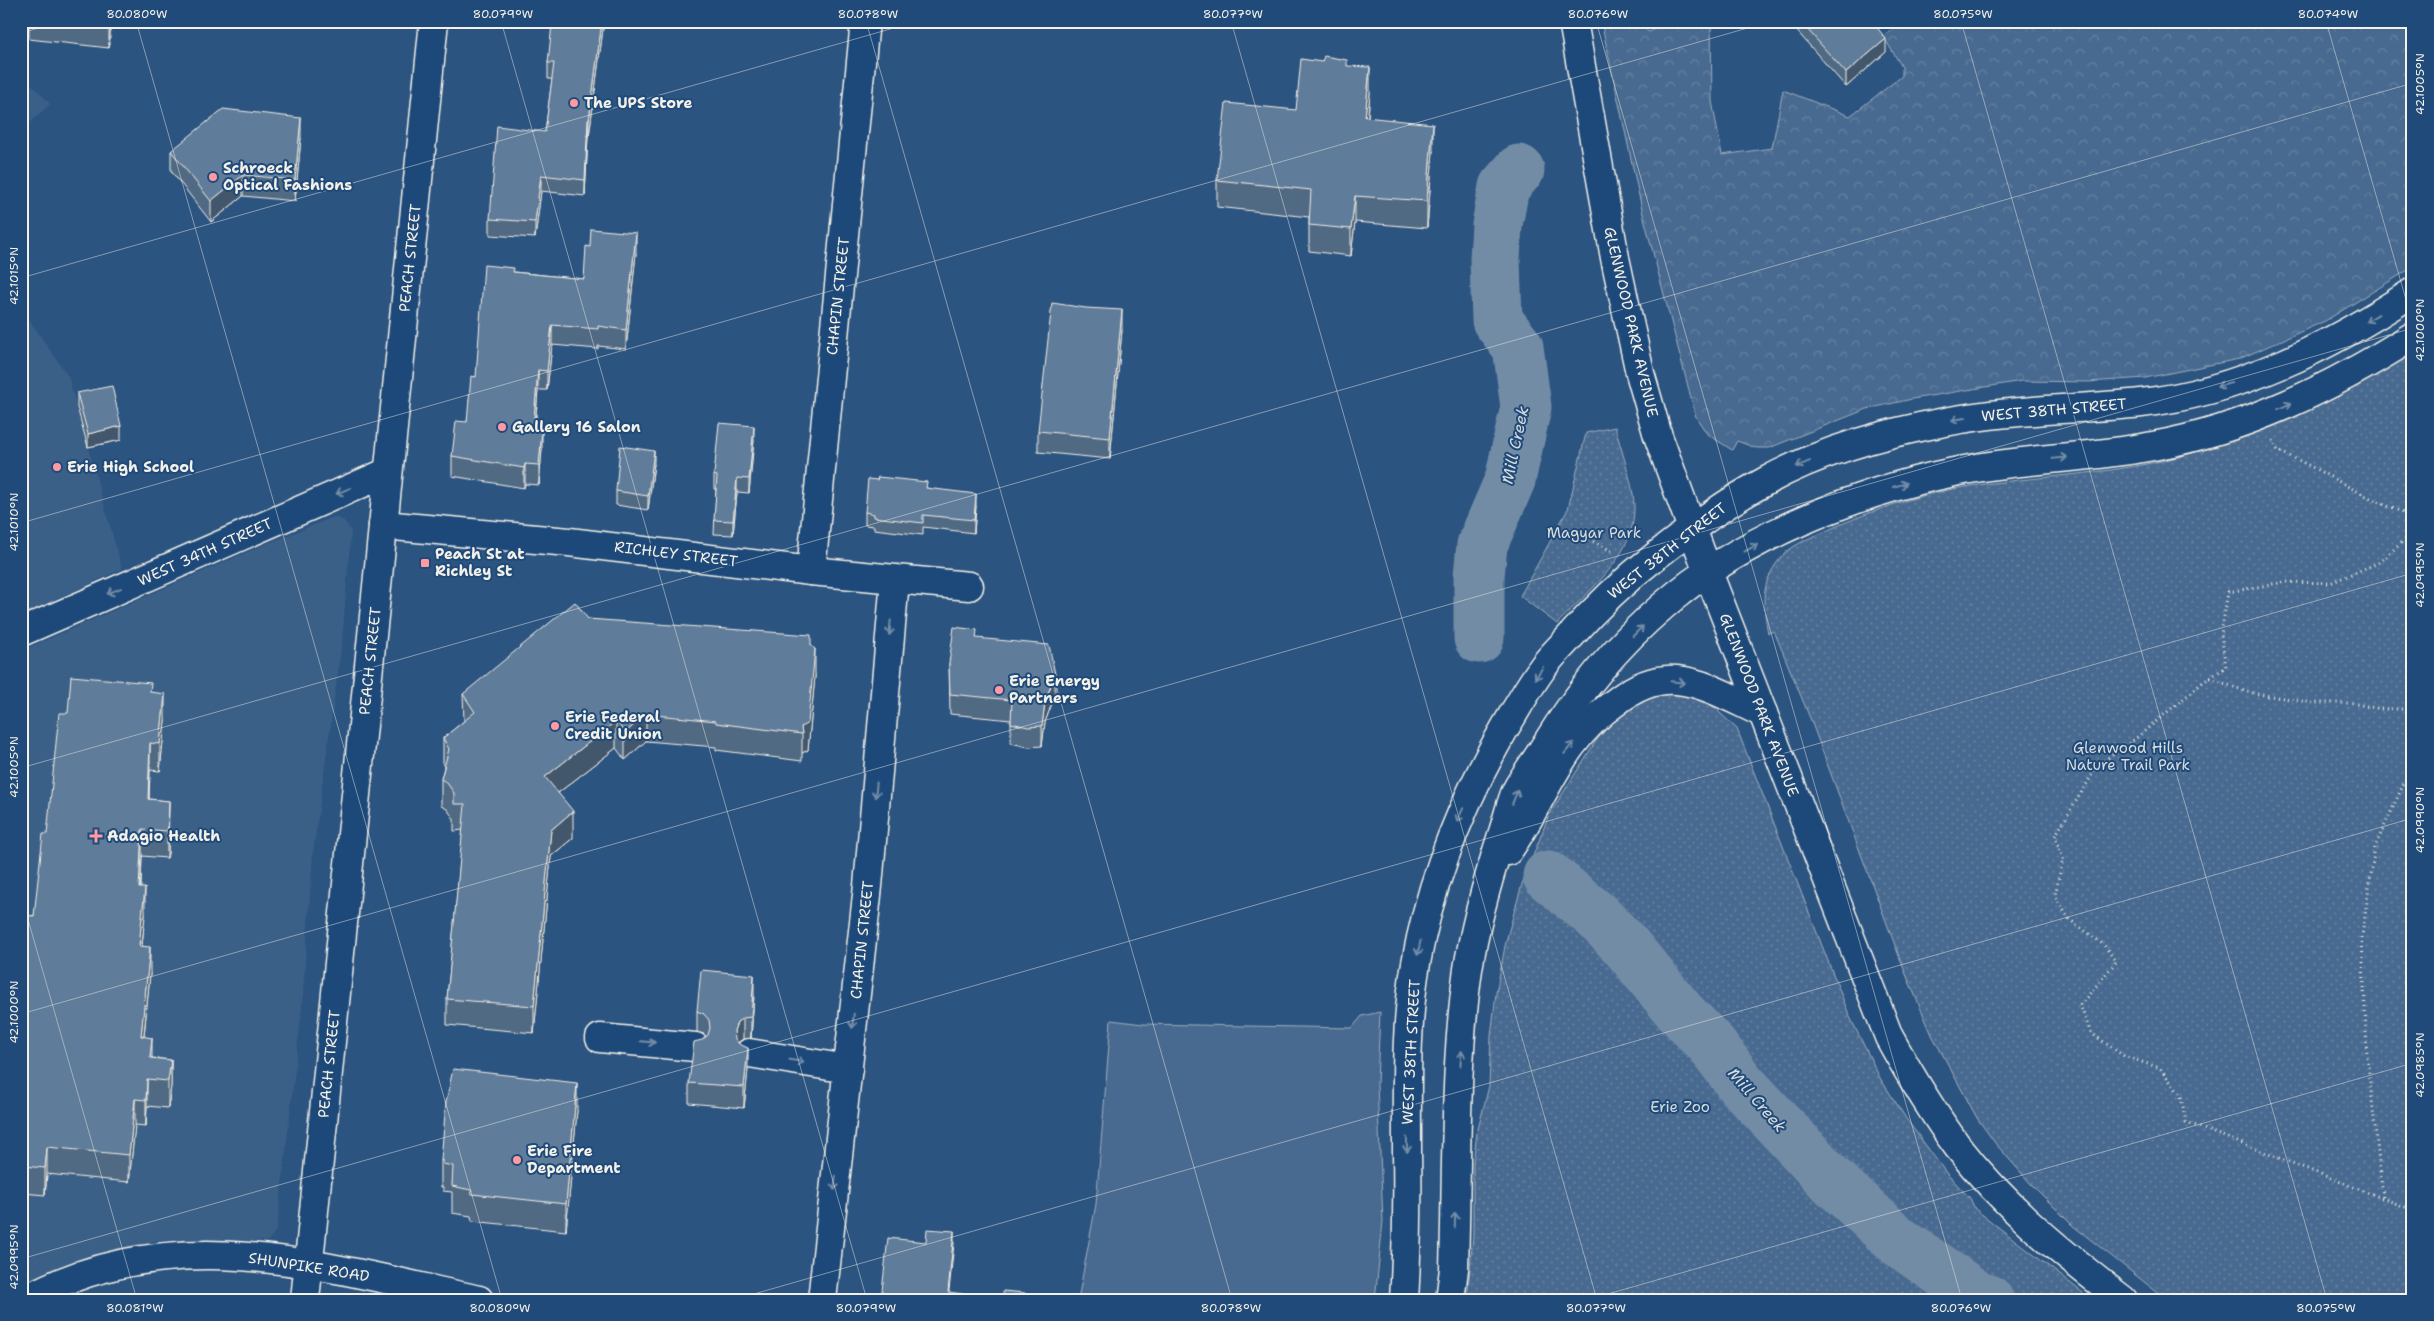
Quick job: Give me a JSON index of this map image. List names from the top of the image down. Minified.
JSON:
{"streets":{"main road":["PEACH STREET","CHAPIN STREET","GLENWOOD PARK AVENUE","WEST 38TH STREET","WEST 34TH STREET","RICHLEY STREET","SHUNPIKE ROAD"]},"crossings":[["PEACH STREET","WEST 34TH STREET"],["PEACH STREET","RICHLEY STREET"],["PEACH STREET","SHUNPIKE ROAD"],["CHAPIN STREET","RICHLEY STREET"],["GLENWOOD PARK AVENUE","WEST 38TH STREET"]],"one_way":["CHAPIN STREET","WEST 38TH STREET","WEST 34TH STREET"],"water":["Mill Creek"],"parks":["Magyar Park","Glenwood Hills Nature Trail Park","Erie Zoo"],"places":{"other":["The UPS Store","Schroeck Optical Fashions","Gallery 16 Salon","Erie High School","Erie Energy Partners","Erie Federal Credit Union","Erie Fire Department"],"transit":["Peach St at Richley St"],"health":["Adagio Health"]},"coordinates":["80.080°W","80.079°W","80.078°W","80.077°W","80.076°W","80.075°W","80.074°W","42.1005°N","42.1015°N","42.1000°N","42.1010°N","42.0995°N","42.0990°N","42.0985°N","80.081°W"]}
